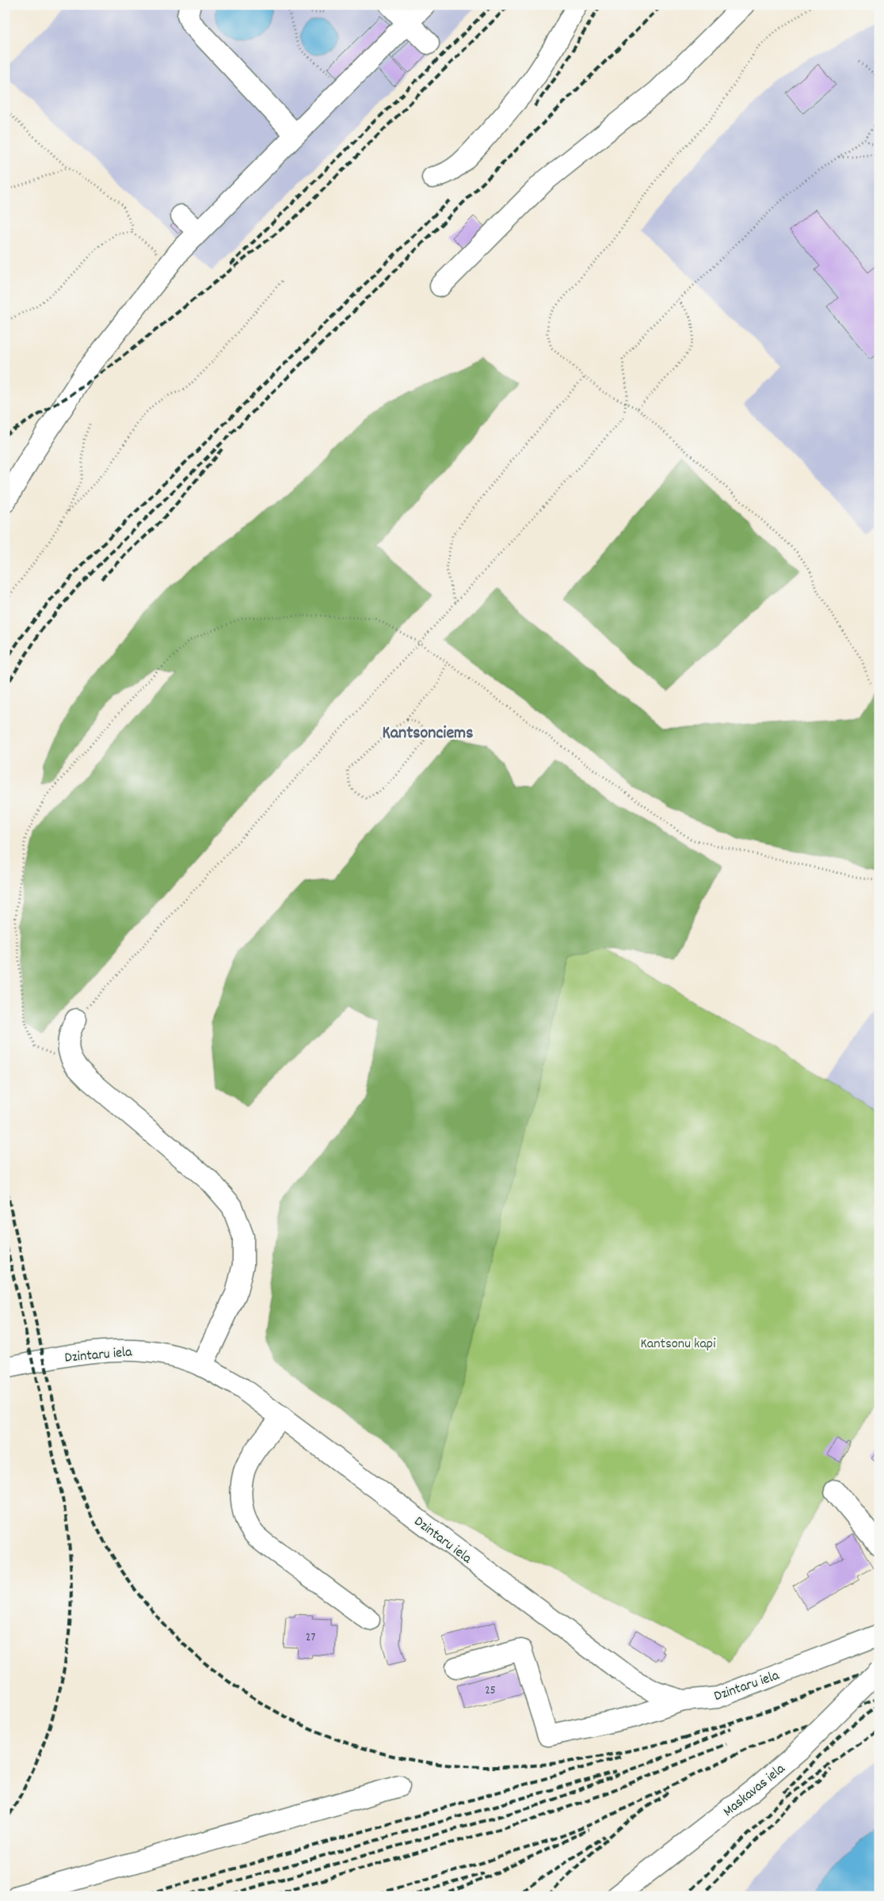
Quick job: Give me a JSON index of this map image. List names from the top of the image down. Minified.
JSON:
{"streets":{"street":["Dzintaru iela","Maskavas iela"]},"districts":["Kantsonciems"],"parks":["Kantsonu kapi"],"house_numbers":["27","25"]}
